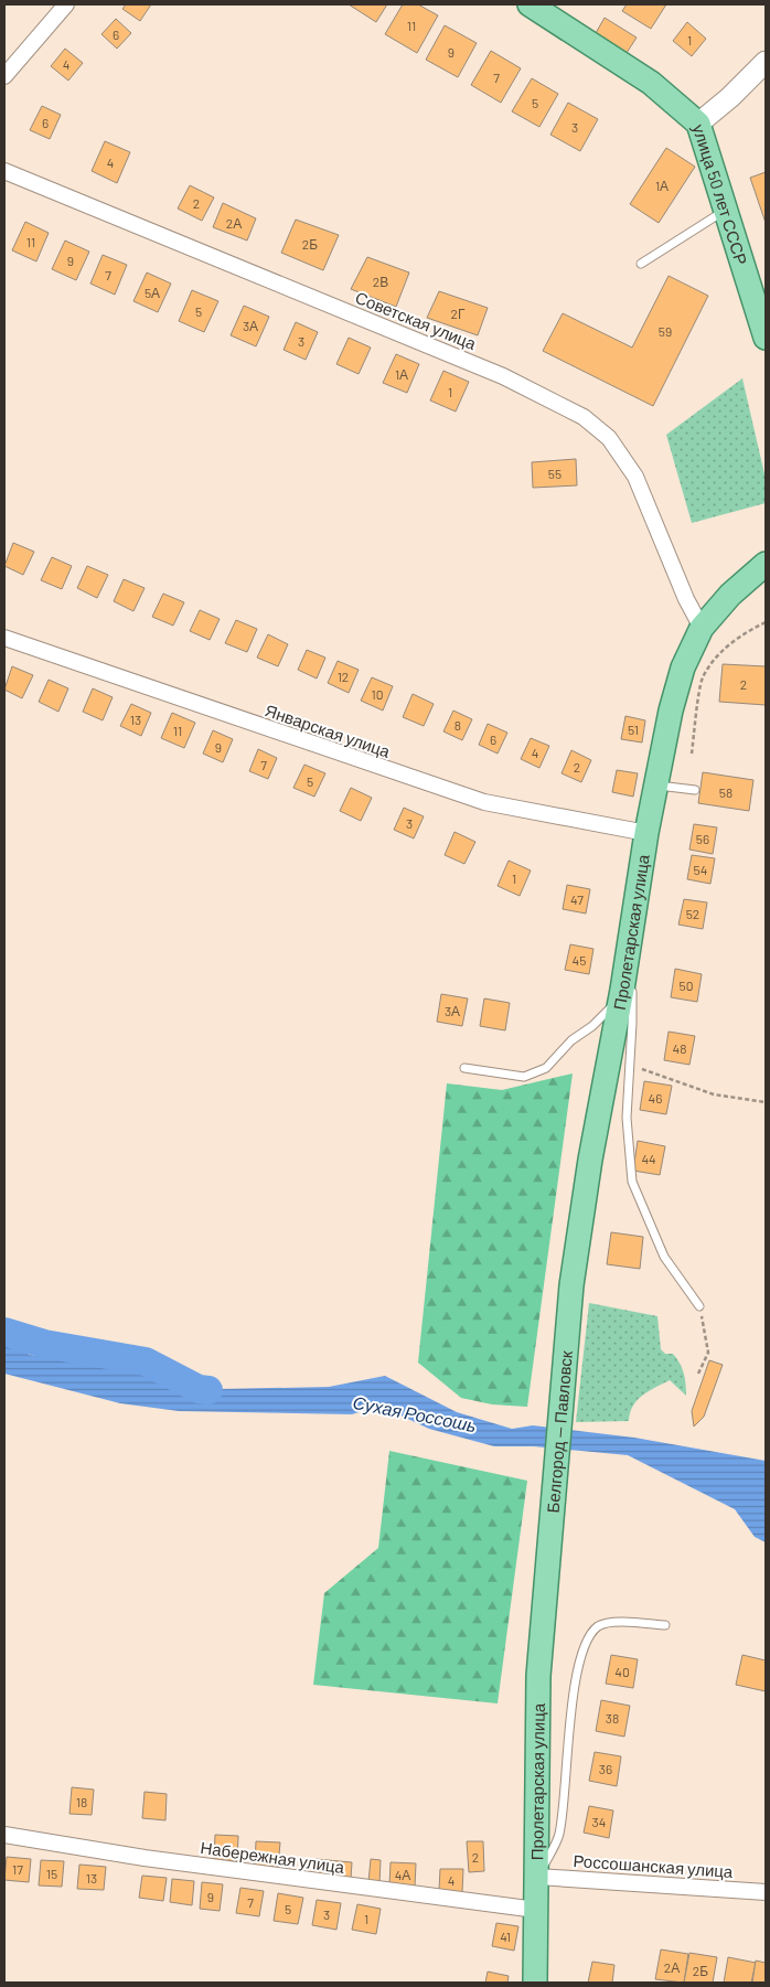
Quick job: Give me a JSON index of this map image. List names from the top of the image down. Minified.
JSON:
{"streets":{"main road":["улица 50 лет СССР","Пролетарская улица","Белгород — Павловск"],"street":["Советская улица","Январская улица","Набережная улица","Россошанская улица"]},"crossings":[["Советская улица","Пролетарская улица"],["Январская улица","Пролетарская улица"],["Пролетарская улица","Белгород — Павловск"],["Пролетарская улица","Набережная улица"],["Пролетарская улица","Россошанская улица"]],"water":["Сухая Россошь"],"house_numbers":["11","6","1","9","4","7","5","6","3","4","1А","2","2А","11","2Б","9","7","2В","5А","5","2Г","3А","59","3","1А","1","55","12","2","10","13","8","51","11","6","9","4","7","2","5","58","3","56","54","1","47","52","45","50","3А","48","46","44","40","38","36","18","34","2","17","15","4А","13","4","9","7","5","3","1","41","2А","2Б"]}
